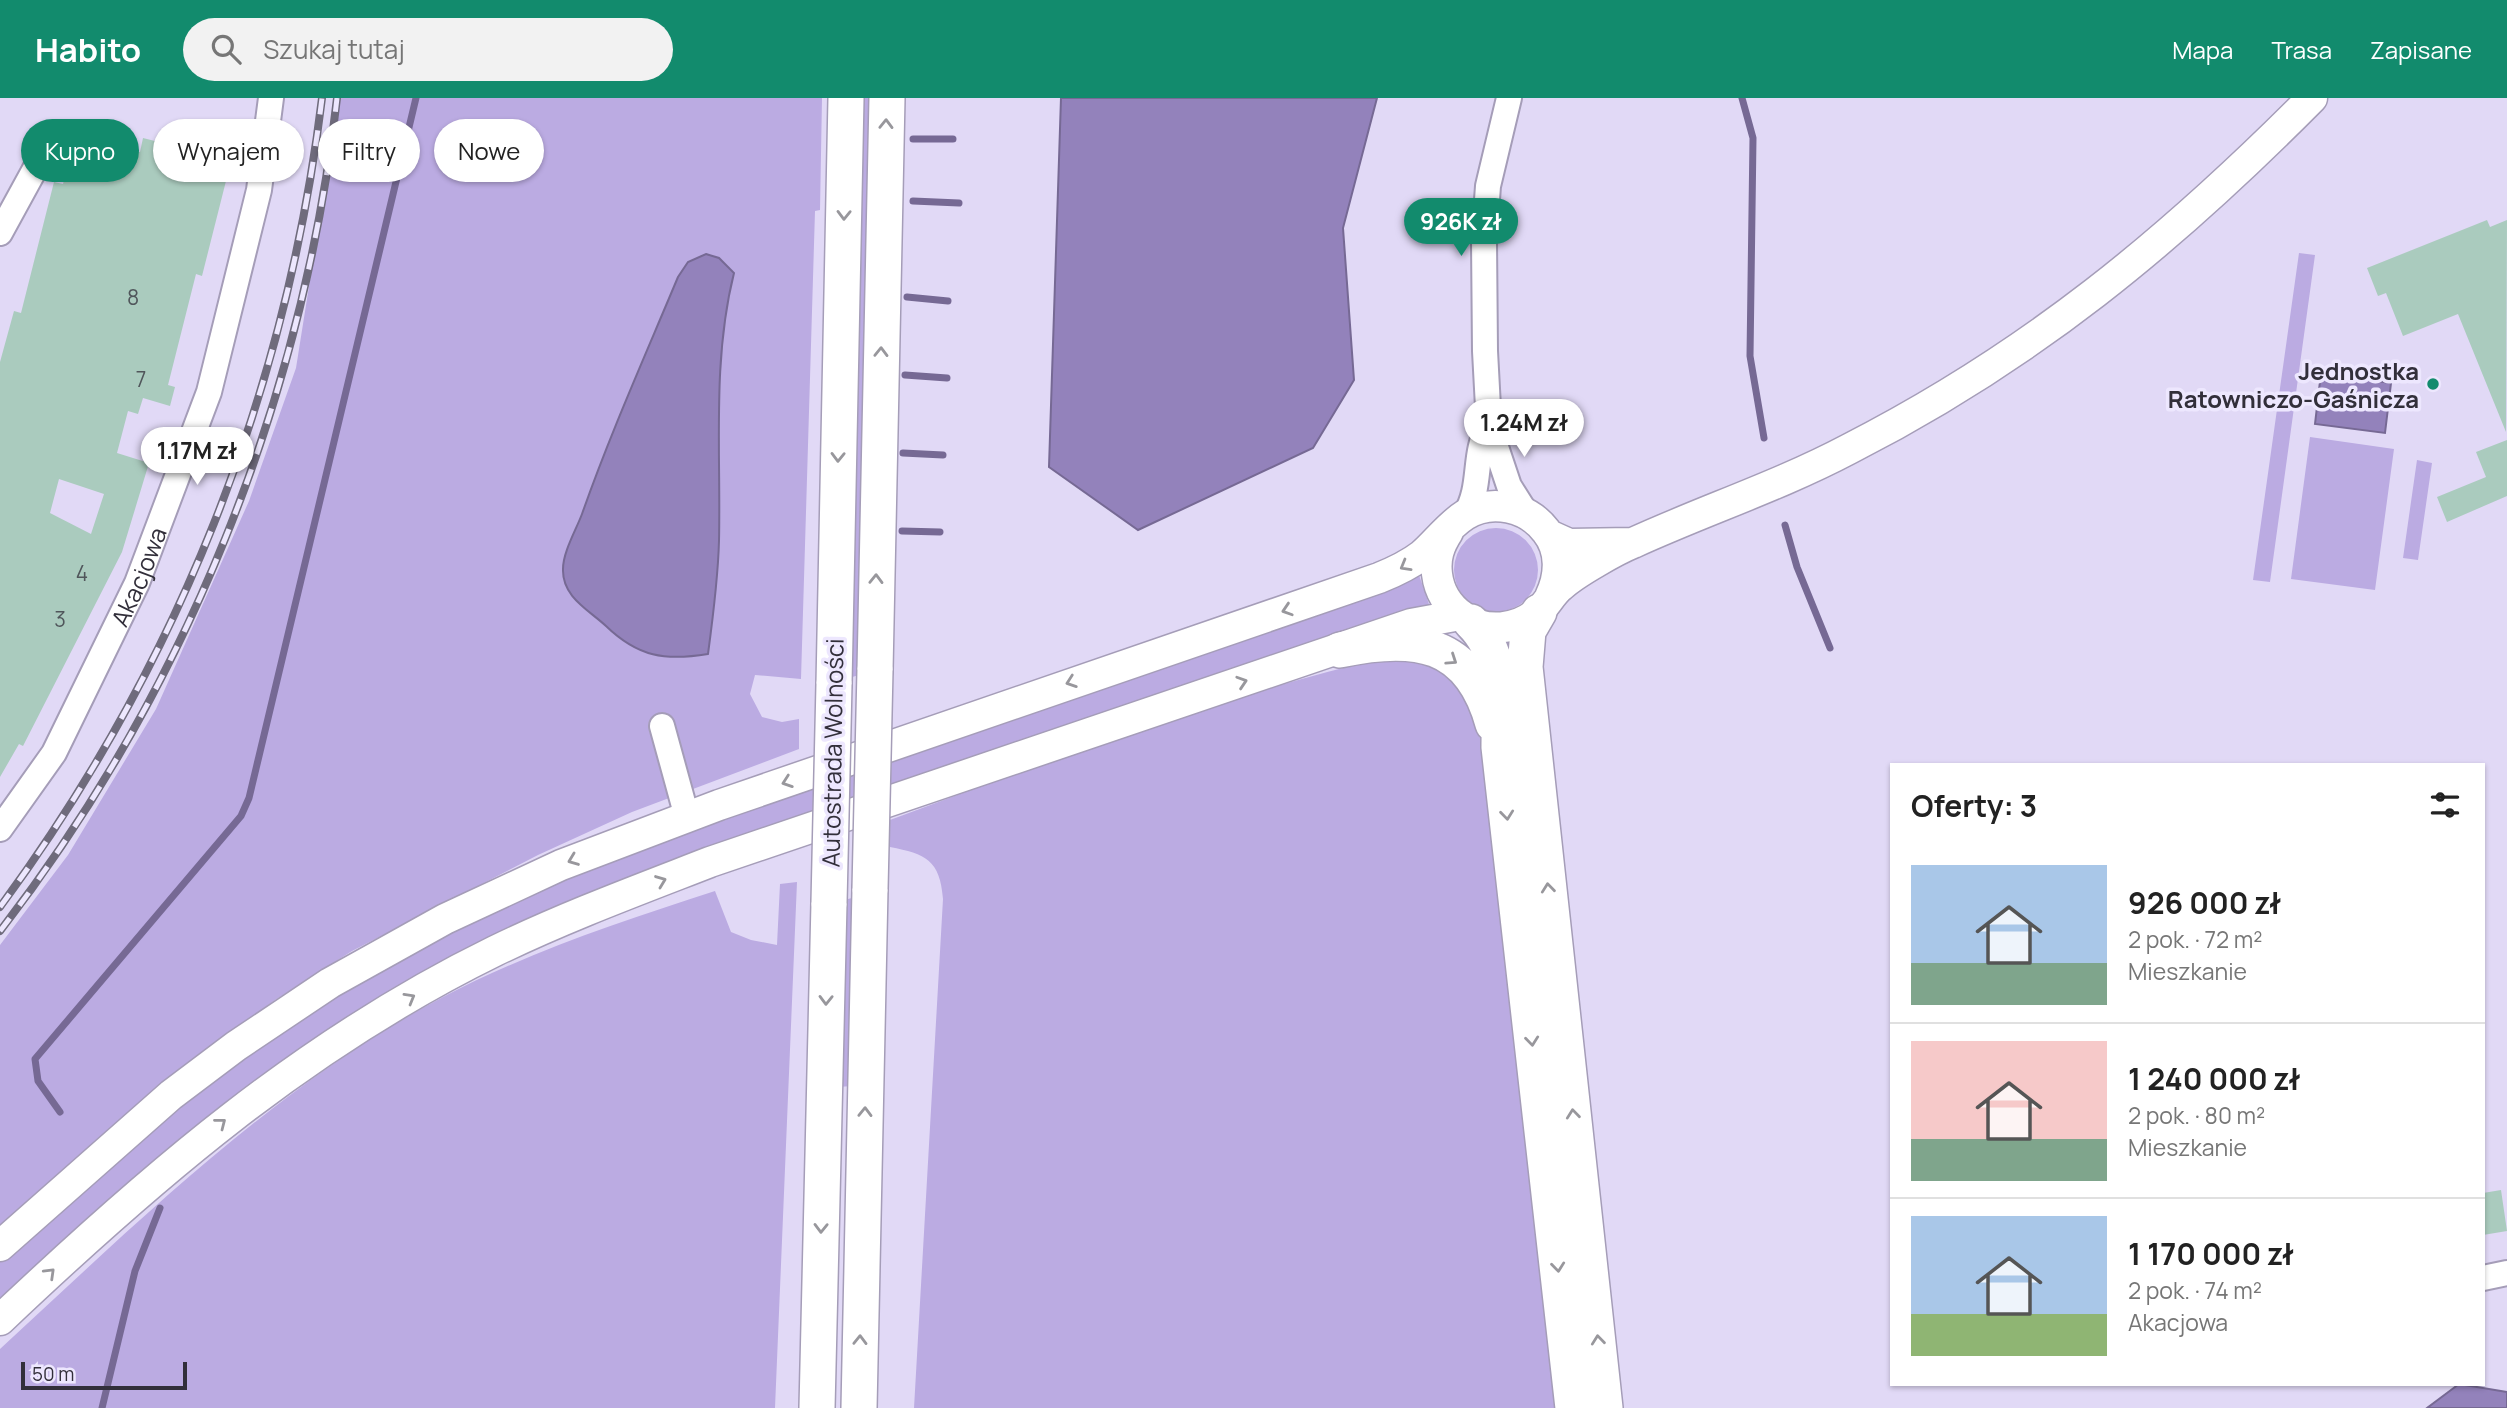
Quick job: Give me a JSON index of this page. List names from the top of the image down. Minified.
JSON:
{"streets":{"highway":["Autostrada Wolności"],"street":["Akacjowa"]},"places":["Jednostka Ratowniczo-Gaśnicza"],"house_numbers":["8","7","4","3"],"scale_bar":"50 m","page":{"header":"Habito","search":"Szukaj tutaj","nav":["Mapa","Trasa","Zapisane"],"chip":["Kupno","Wynajem","Filtry","Nowe"],"price":["926K zł","1.24M zł","1.17M zł"],"heading":"Oferty: 3","list":[{"name":"926 000 zł","note":"2 pok. · 72 m² · Mieszkanie"},{"name":"1 240 000 zł","note":"2 pok. · 80 m² · Mieszkanie"},{"name":"1 170 000 zł","note":"2 pok. · 74 m² · Akacjowa"}],"scale":"50 m"}}
